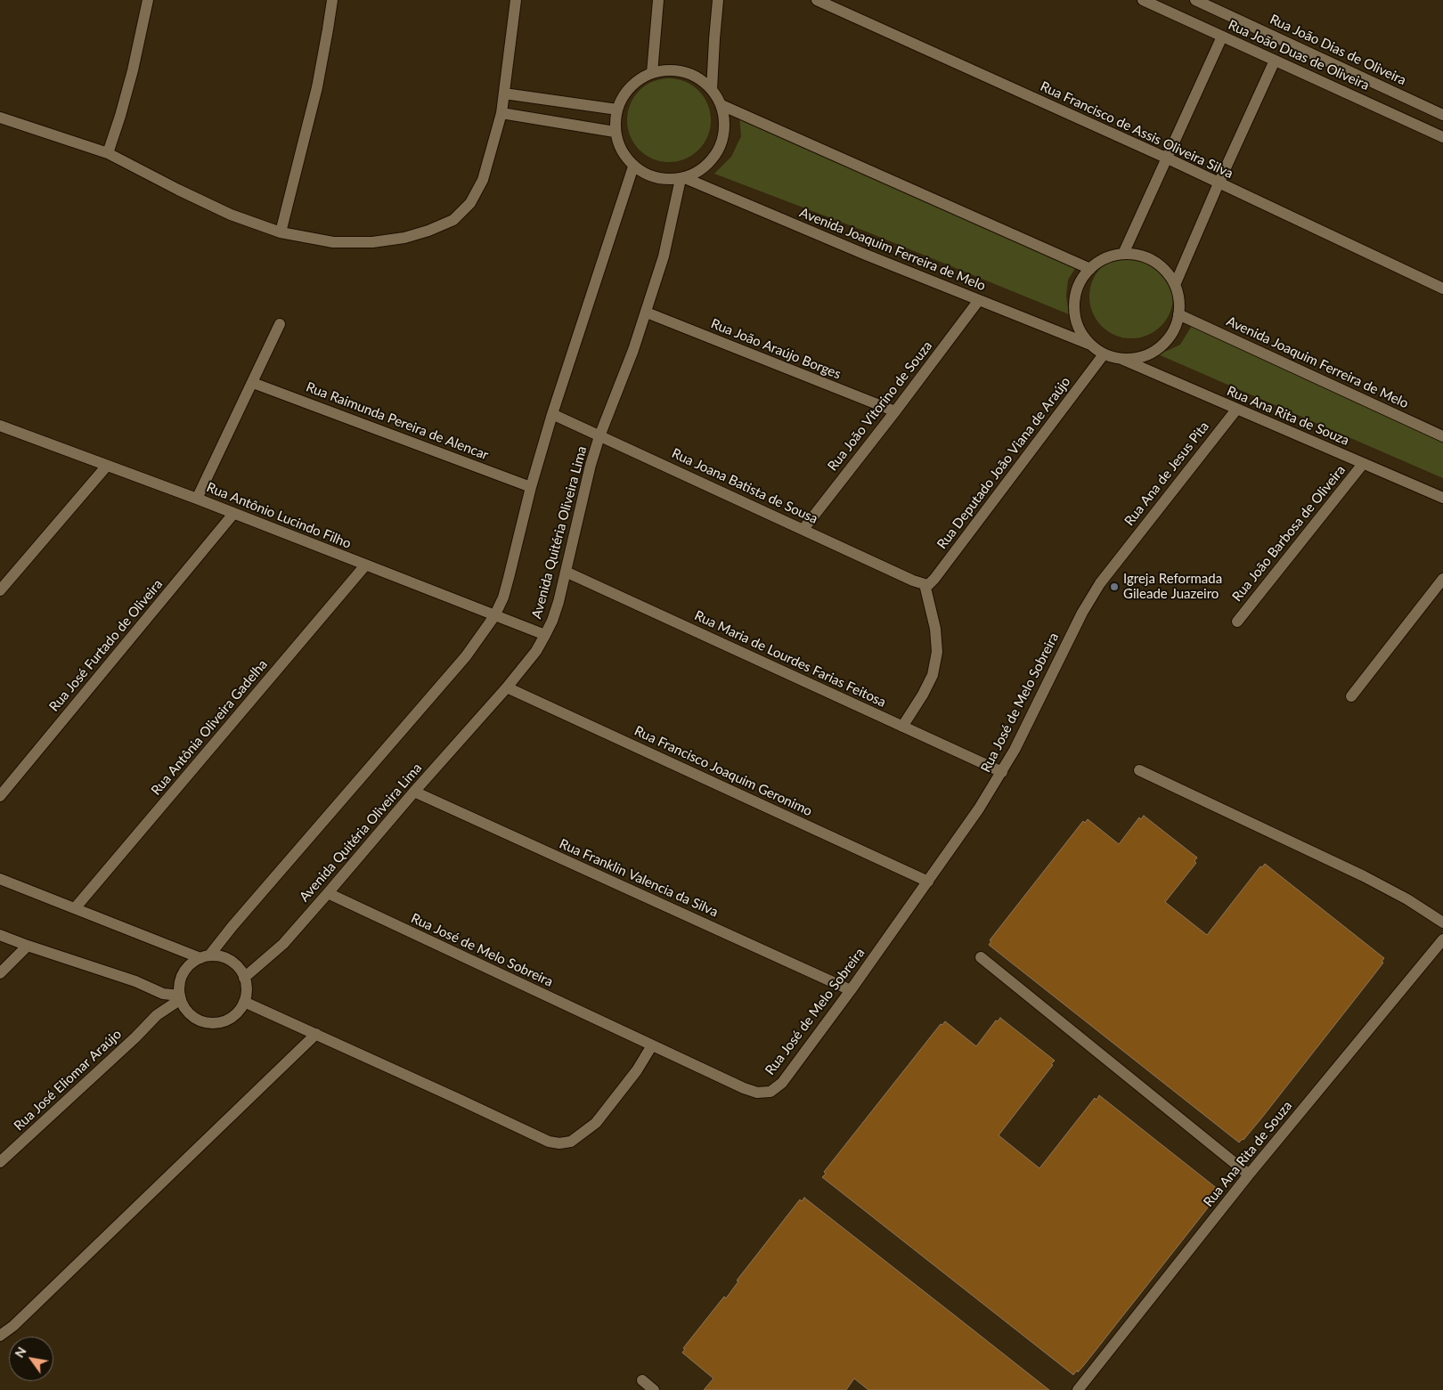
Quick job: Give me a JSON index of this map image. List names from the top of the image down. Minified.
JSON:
{"streets":{"street":["Rua João Dias de Oliveira","Rua João Duas de Oliveira","Rua Francisco de Assis Oliveira Silva","Avenida Joaquim Ferreira de Melo","Rua João Araújo Borges","Rua João Vitorino de Souza","Rua Ana Rita de Souza","Rua Raimunda Pereira de Alencar","Rua Deputado João Viana de Araújo","Rua Ana de Jesus Pita","Rua Joana Batista de Sousa","Rua Antônio Lucindo Filho","Avenida Quitéria Oliveira Lima","Rua João Barbosa de Oliveira","Rua José Furtado de Oliveira","Rua Maria de Lourdes Farias Feitosa","Rua José de Melo Sobreira","Rua Antônia Oliveira Gadelha","Rua Francisco Joaquim Geronimo","Rua Franklin Valencia da Silva","Rua José Eliomar Araújo"]},"crossings":[["Avenida Joaquim Ferreira de Melo","Rua João Vitorino de Souza"],["Avenida Joaquim Ferreira de Melo","Rua Ana Rita de Souza"],["Avenida Joaquim Ferreira de Melo","Rua Deputado João Viana de Araújo"],["Avenida Joaquim Ferreira de Melo","Avenida Quitéria Oliveira Lima"],["Rua João Araújo Borges","Rua João Vitorino de Souza"],["Rua João Araújo Borges","Avenida Quitéria Oliveira Lima"],["Rua João Vitorino de Souza","Rua Joana Batista de Sousa"],["Rua Ana Rita de Souza","Rua Deputado João Viana de Araújo"],["Rua Ana Rita de Souza","Rua Ana de Jesus Pita"],["Rua Ana Rita de Souza","Rua João Barbosa de Oliveira"],["Rua Deputado João Viana de Araújo","Rua Joana Batista de Sousa"],["Rua Ana de Jesus Pita","Rua José de Melo Sobreira"],["Rua Joana Batista de Sousa","Avenida Quitéria Oliveira Lima"],["Rua Antônio Lucindo Filho","Avenida Quitéria Oliveira Lima"],["Rua Antônio Lucindo Filho","Rua José Furtado de Oliveira"],["Rua Antônio Lucindo Filho","Rua Antônia Oliveira Gadelha"],["Avenida Quitéria Oliveira Lima","Rua Maria de Lourdes Farias Feitosa"],["Avenida Quitéria Oliveira Lima","Rua José de Melo Sobreira"],["Avenida Quitéria Oliveira Lima","Rua Francisco Joaquim Geronimo"],["Avenida Quitéria Oliveira Lima","Rua Franklin Valencia da Silva"],["Avenida Quitéria Oliveira Lima","Rua José Eliomar Araújo"],["Rua Maria de Lourdes Farias Feitosa","Rua José de Melo Sobreira"],["Rua José de Melo Sobreira","Rua Francisco Joaquim Geronimo"],["Rua José de Melo Sobreira","Rua Franklin Valencia da Silva"]],"places":["Igreja Reformada Gileade Juazeiro"],"north":"top left"}
